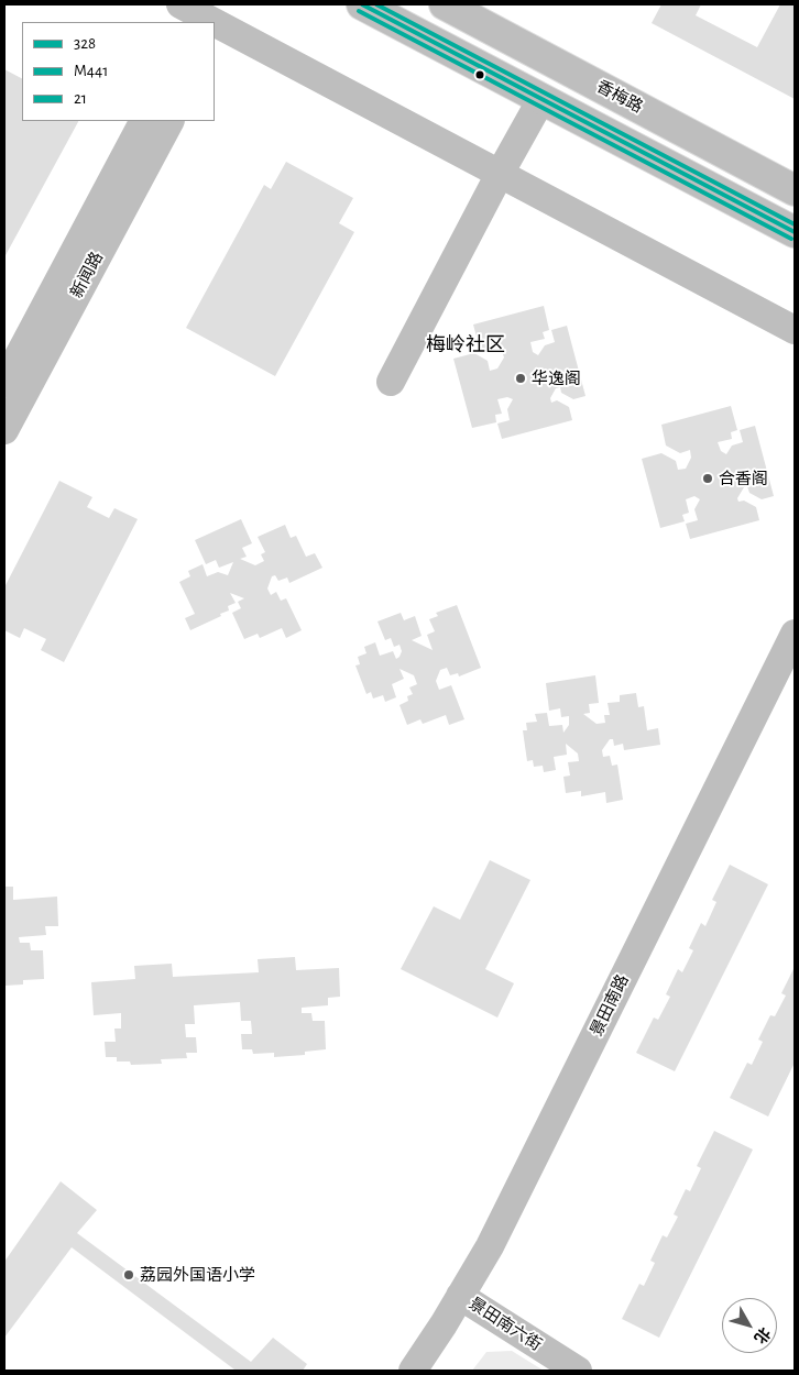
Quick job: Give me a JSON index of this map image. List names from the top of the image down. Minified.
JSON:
{"streets":{"main road":["香梅路"],"street":["新闻路","景田南路","景田南六街"]},"crossings":[["景田南路","景田南六街"]],"districts":["梅岭社区"],"places":["华逸阁","合香阁","荔园外国语小学"],"lines":["transit line 328","transit line 21","transit line M441"],"legend":["328","M441","21"],"north":"bottom right"}
